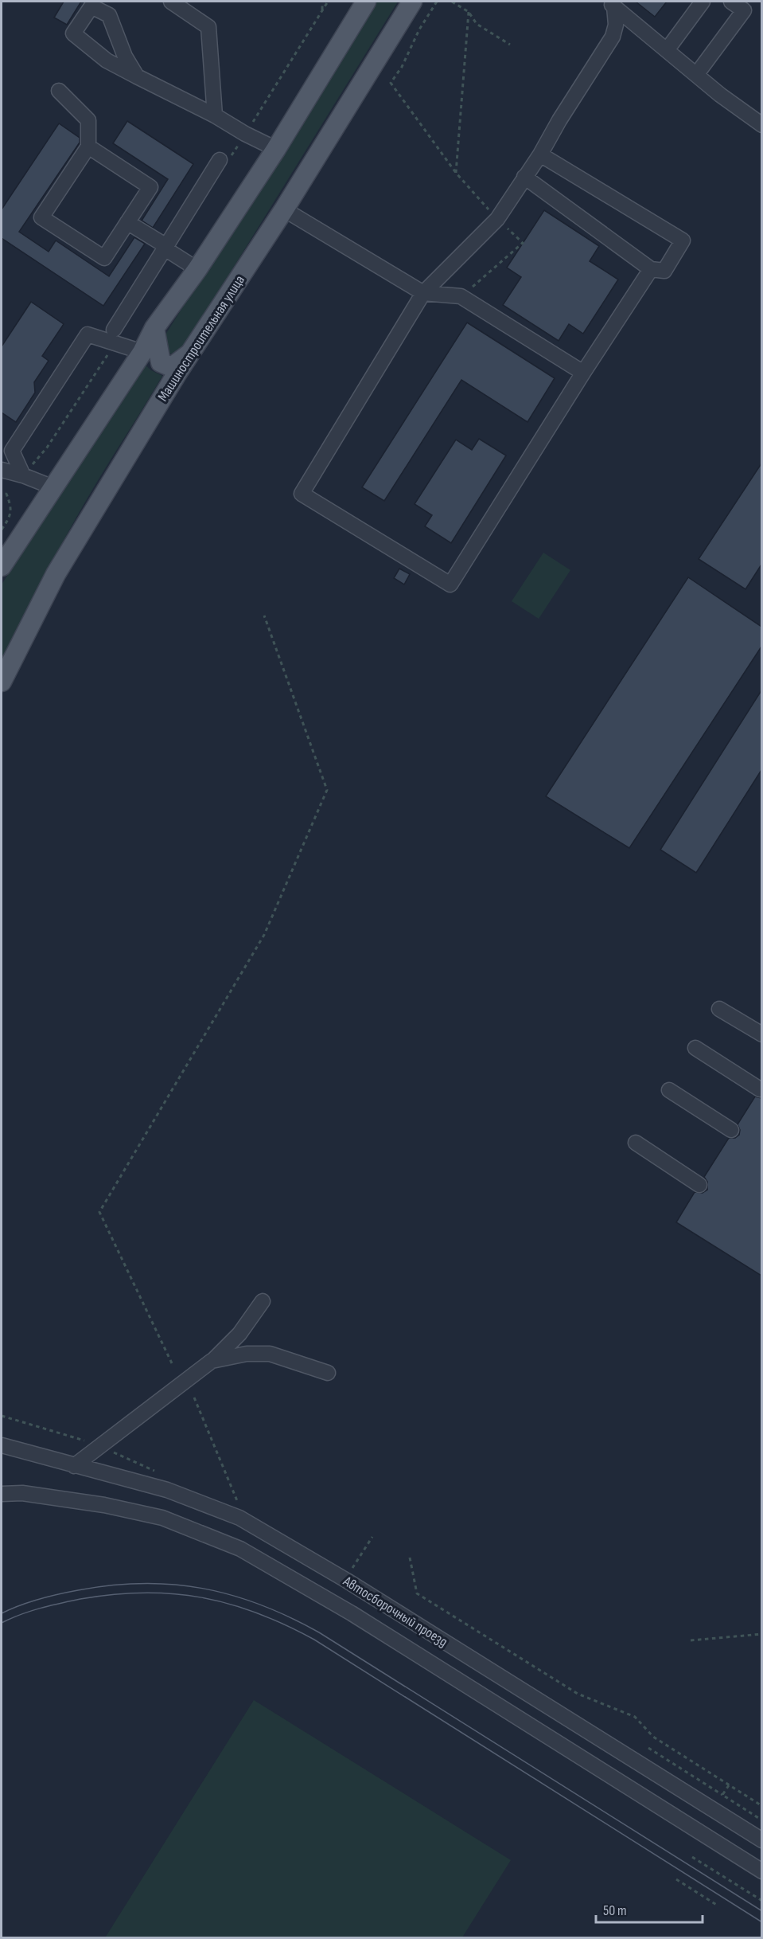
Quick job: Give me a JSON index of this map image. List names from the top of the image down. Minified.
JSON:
{"streets":{"main road":["Машиностроительная улица"],"street":["Автосборочный проезд"]},"scale_bar":"50 m"}
